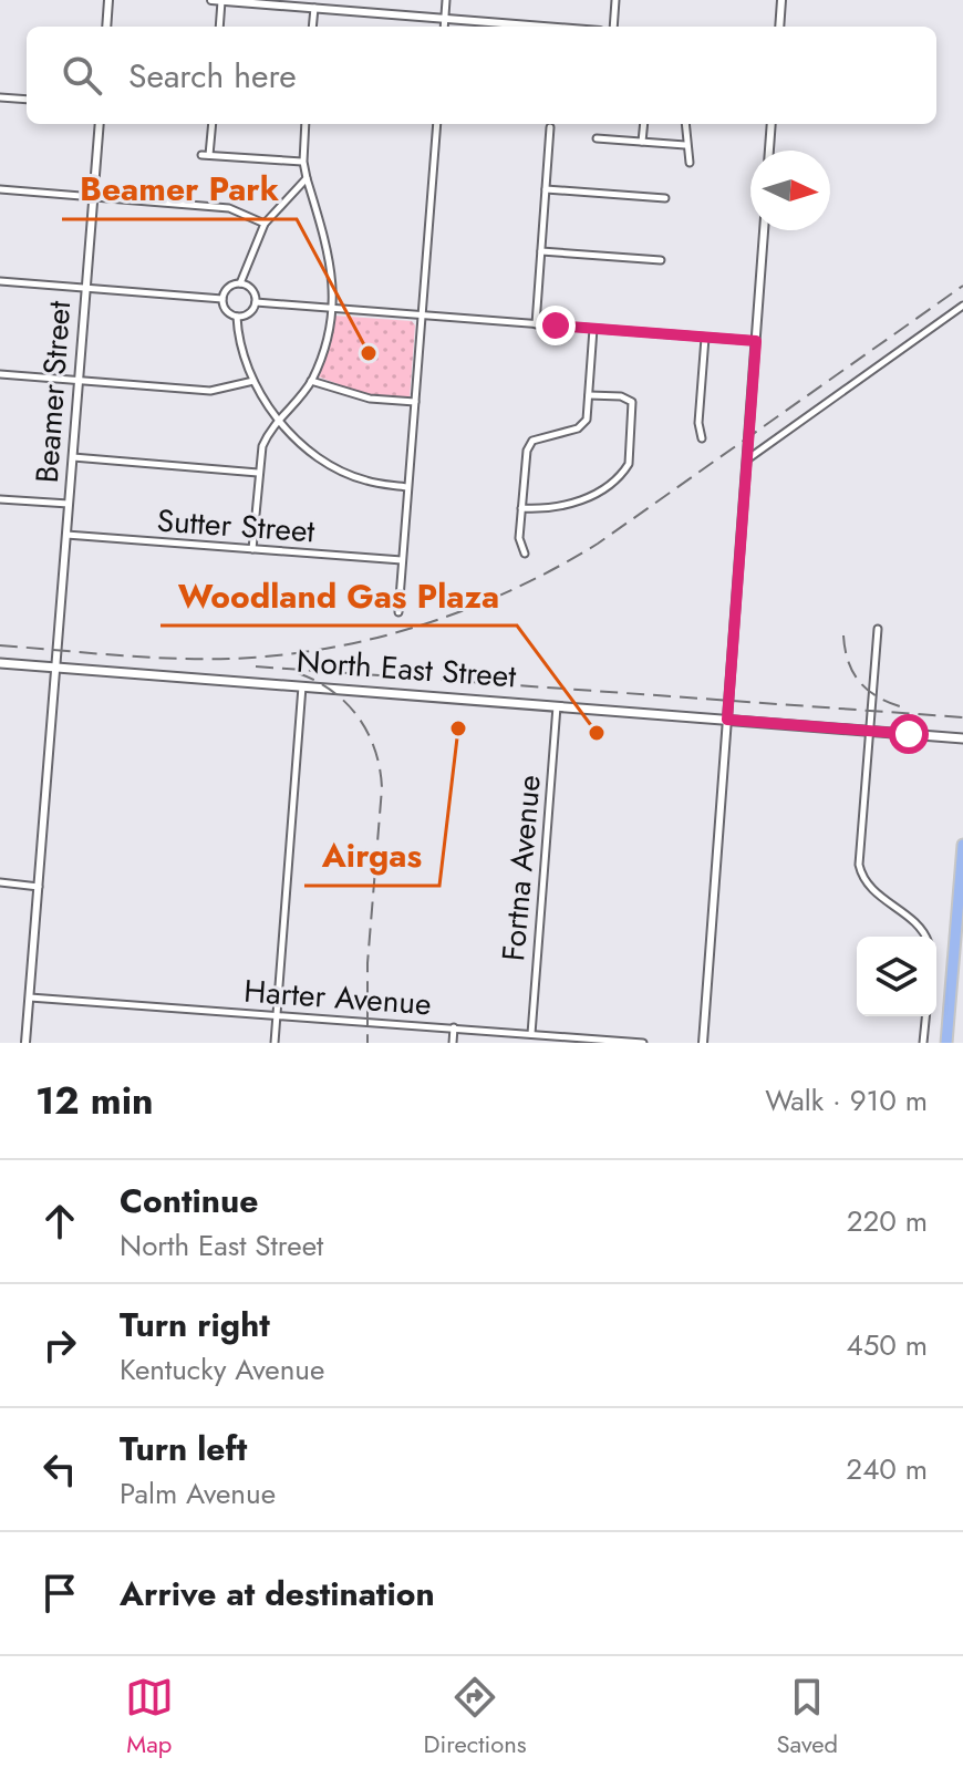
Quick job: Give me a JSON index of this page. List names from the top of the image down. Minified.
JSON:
{"streets":{"main road":["North East Street"],"street":["Beamer Street","Sutter Street","Fortna Avenue","Harter Avenue"]},"crossings":[["Beamer Street","Sutter Street"],["Beamer Street","North East Street"],["Beamer Street","Harter Avenue"],["North East Street","Fortna Avenue"],["Fortna Avenue","Harter Avenue"]],"places":["Beamer Park","Airgas","Woodland Gas Plaza"],"north":"right","page":{"search":"Search here","heading":["12 min","Walk · 910 m"],"list":[["Continue","North East Street","220 m"],["Turn right","Kentucky Avenue","450 m"],["Turn left","Palm Avenue","240 m"],"Arrive at destination"],"nav":["Map","Directions","Saved"]}}
